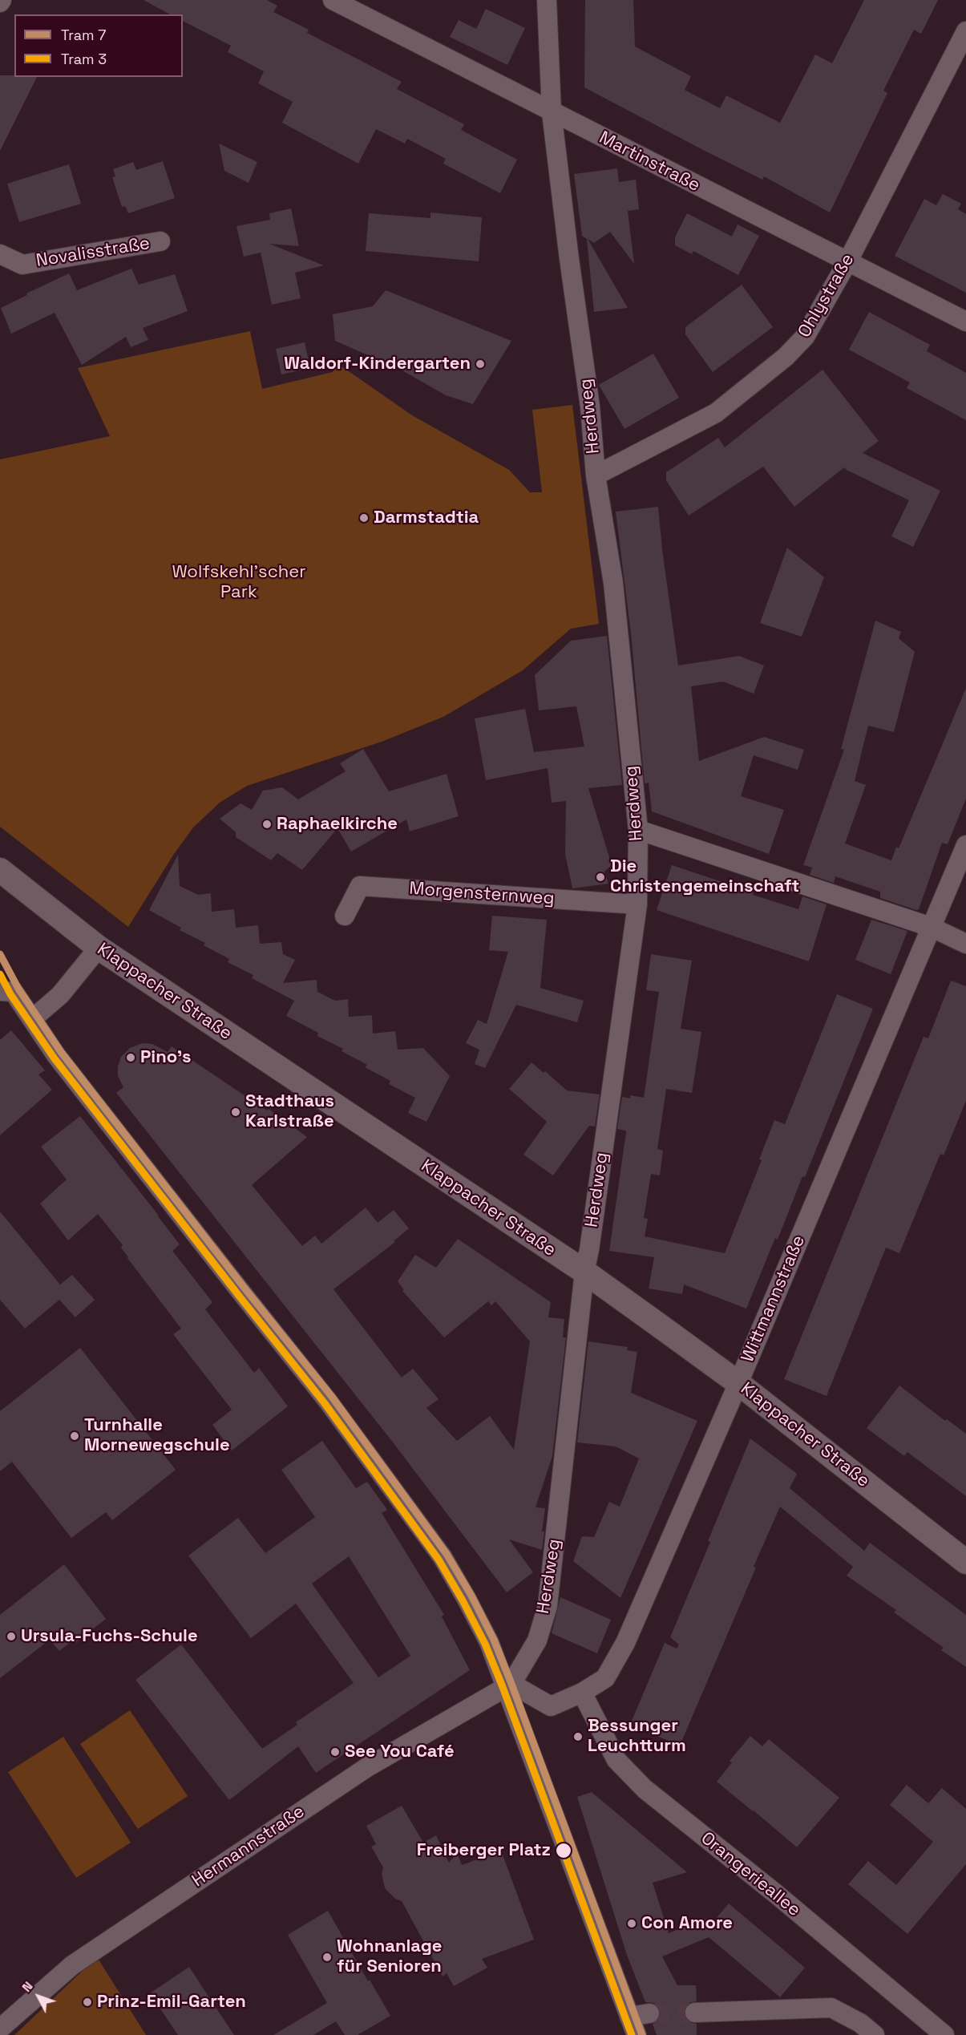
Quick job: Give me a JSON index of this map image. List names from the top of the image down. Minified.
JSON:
{"streets":{"street":["Martinstraße","Novalisstraße","Ohlystraße","Herdweg","Morgensternweg","Klappacher Straße","Wittmannstraße","Hermannstraße","Orangerieallee"]},"crossings":[["Martinstraße","Ohlystraße"],["Martinstraße","Herdweg"],["Ohlystraße","Herdweg"],["Herdweg","Morgensternweg"],["Herdweg","Klappacher Straße"],["Herdweg","Wittmannstraße"],["Herdweg","Hermannstraße"],["Klappacher Straße","Wittmannstraße"],["Wittmannstraße","Hermannstraße"],["Wittmannstraße","Orangerieallee"]],"parks":["Wolfskehl'scher Park"],"places":["Waldorf-Kindergarten","Darmstadtia","Raphaelkirche","Die Christengemeinschaft","Pino's","Stadthaus Karlstraße","Turnhalle Mornewegschule","Ursula-Fuchs-Schule","Bessunger Leuchtturm","See You Café","Freiberger Platz","Con Amore","Wohnanlage für Senioren","Prinz-Emil-Garten"],"lines":["tram line 7","tram line 3"],"legend":["Tram 7","Tram 3"],"north":"top left"}
